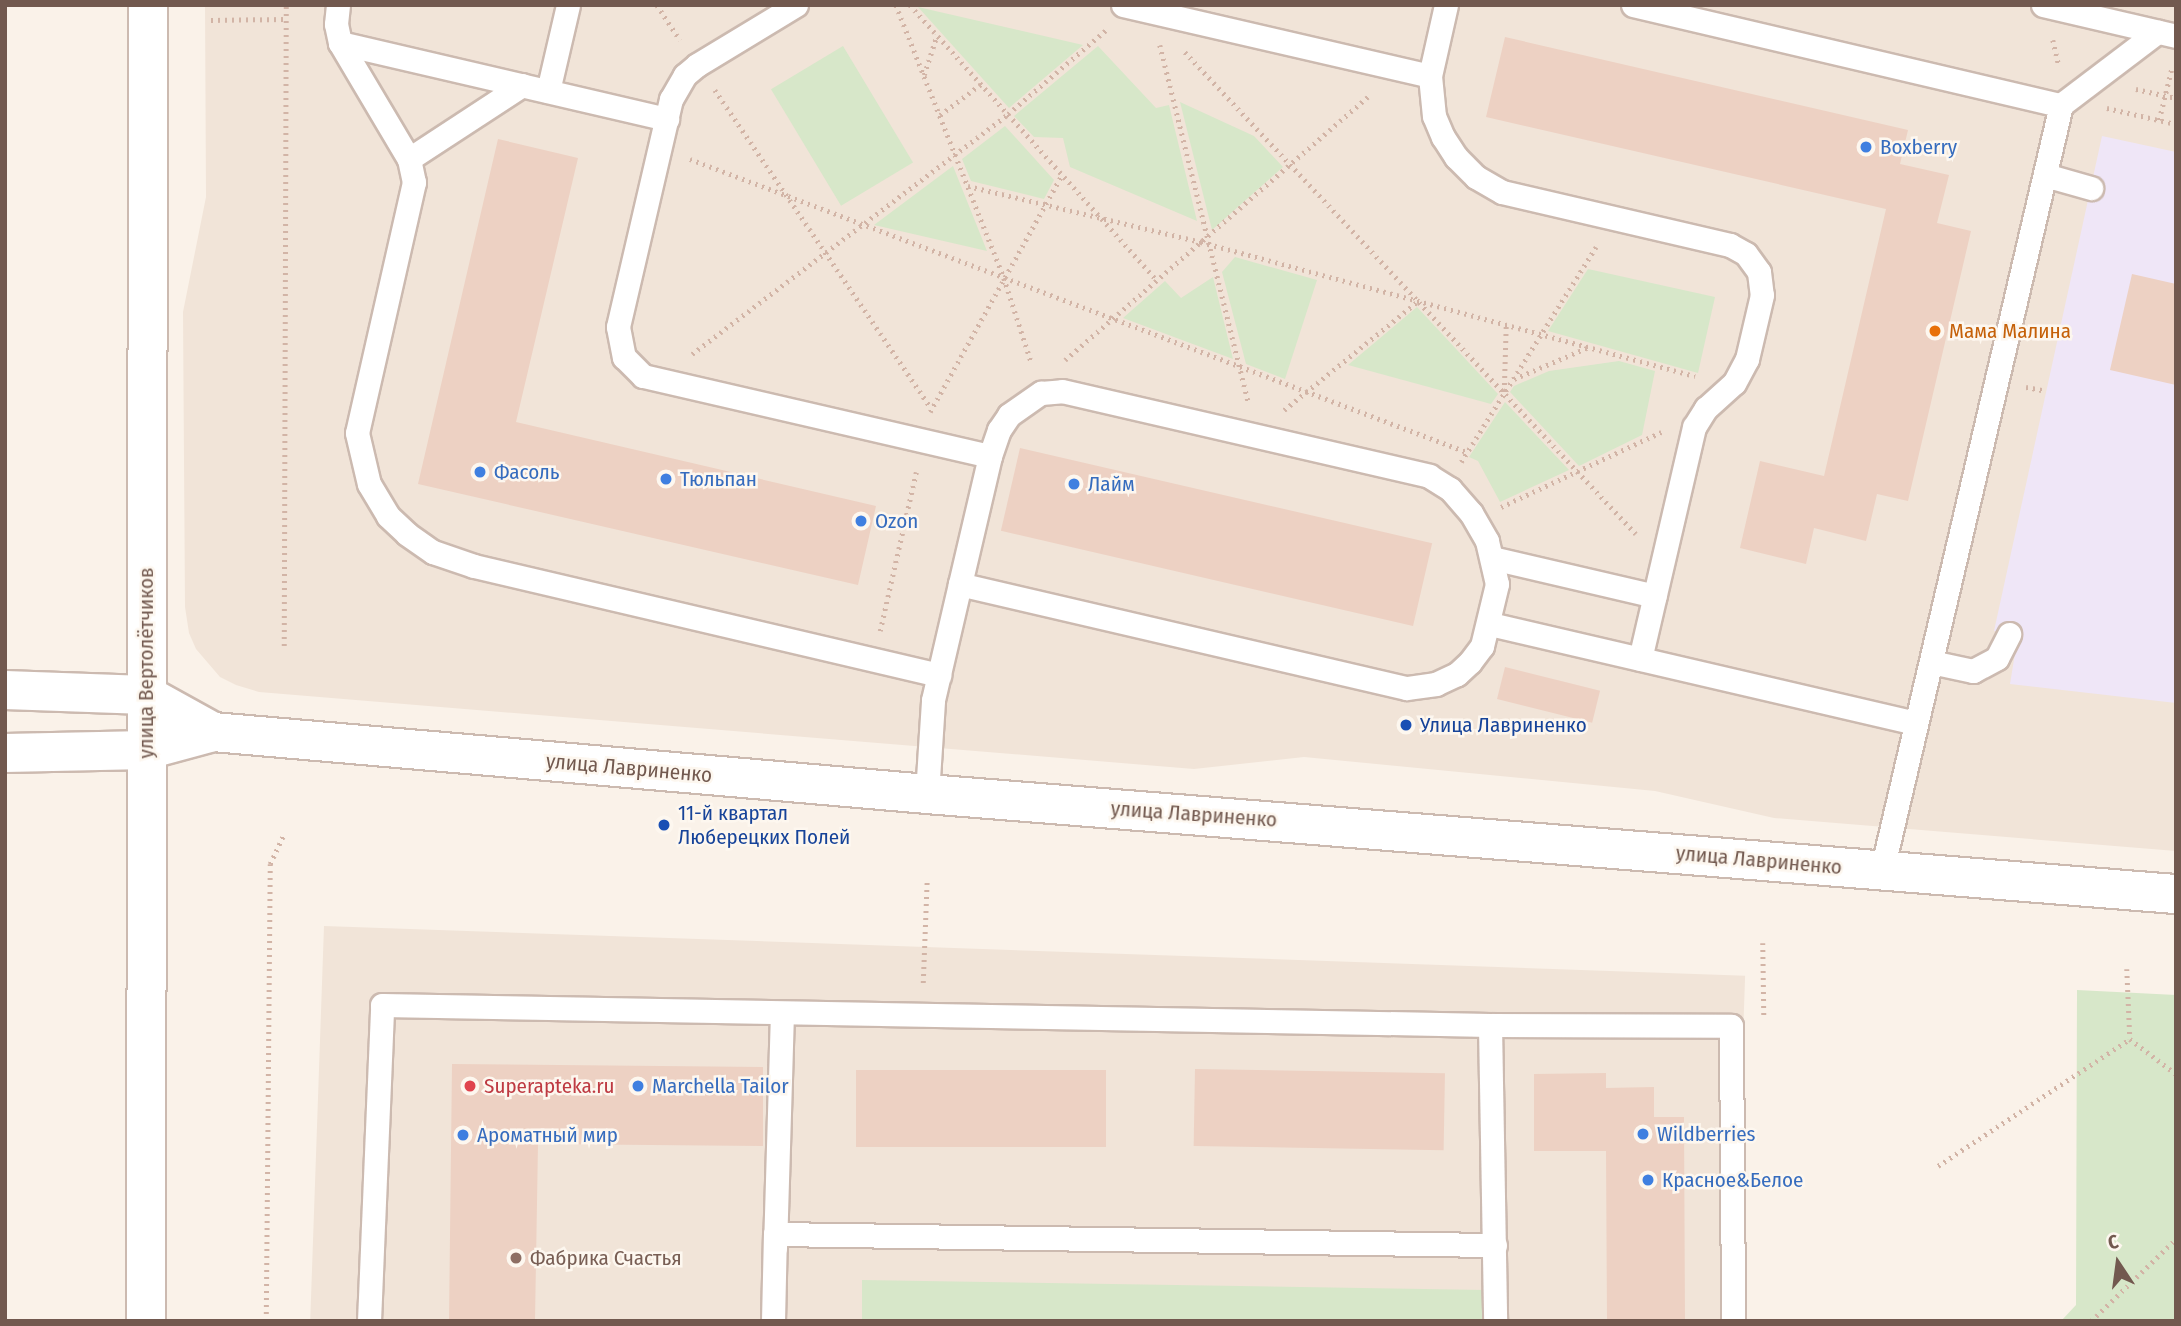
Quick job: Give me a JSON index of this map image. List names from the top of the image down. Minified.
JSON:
{"streets":{"street":["улица Вертолётчиков","улица Лавриненко"]},"crossings":[["улица Вертолётчиков","улица Лавриненко"]],"places":["Boxberry","Мама Малина","Фасоль","Тюльпан","Лайм","Ozon","Улица Лавриненко","11-й квартал Люберецких Полей","Superapteka.ru","Marchella Tailor","Wildberries","Ароматный мир","Красное&Белое","Фабрика Счастья"],"north":"top"}
